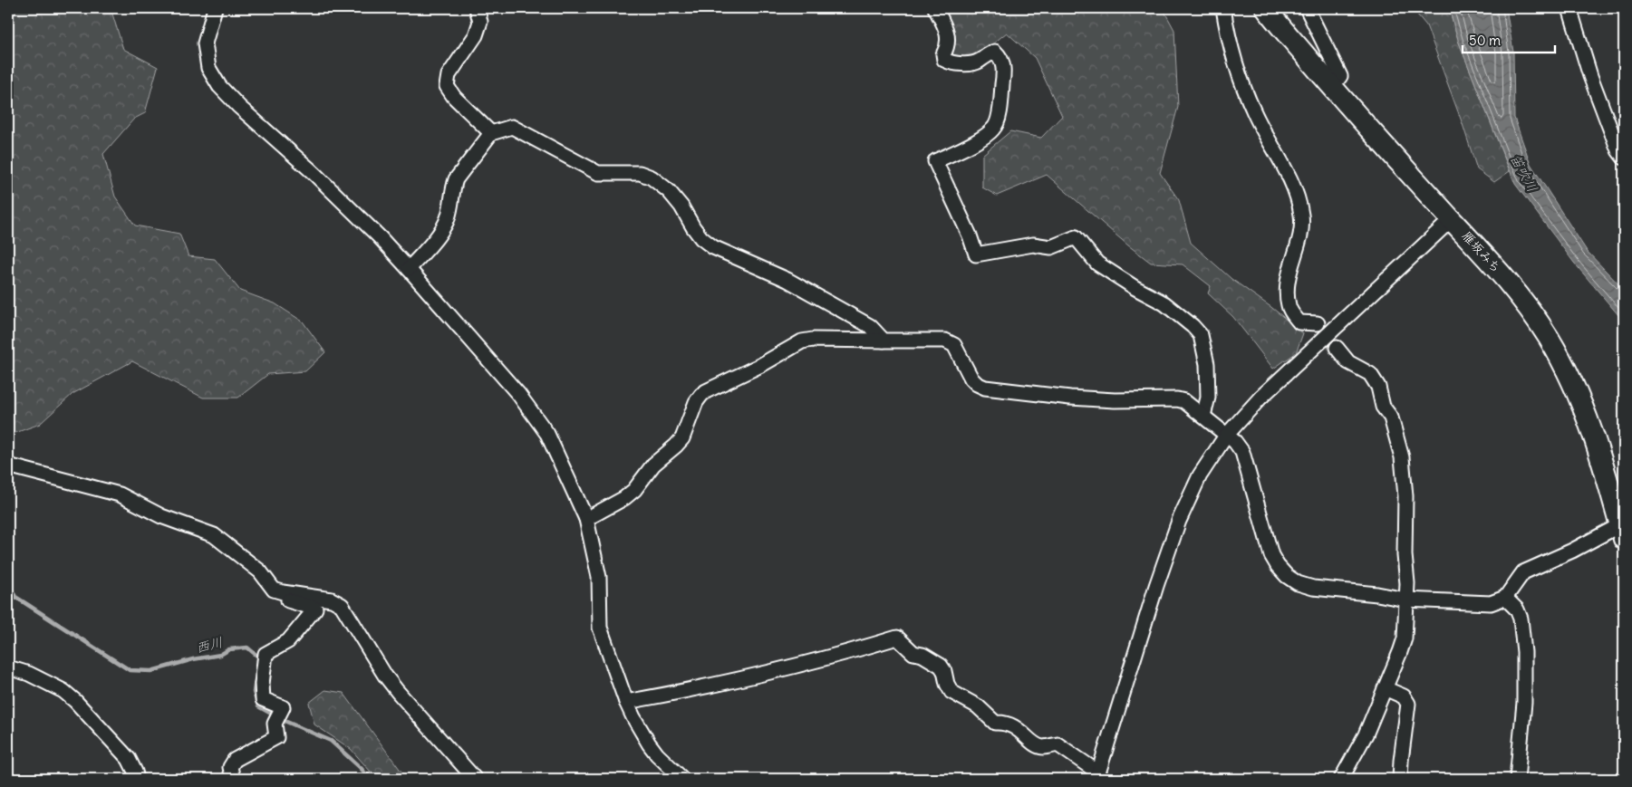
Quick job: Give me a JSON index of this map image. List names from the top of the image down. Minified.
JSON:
{"streets":{"highway":["雁坂みち"]},"water":["笛吹川","西川"],"scale_bar":"50 m"}
